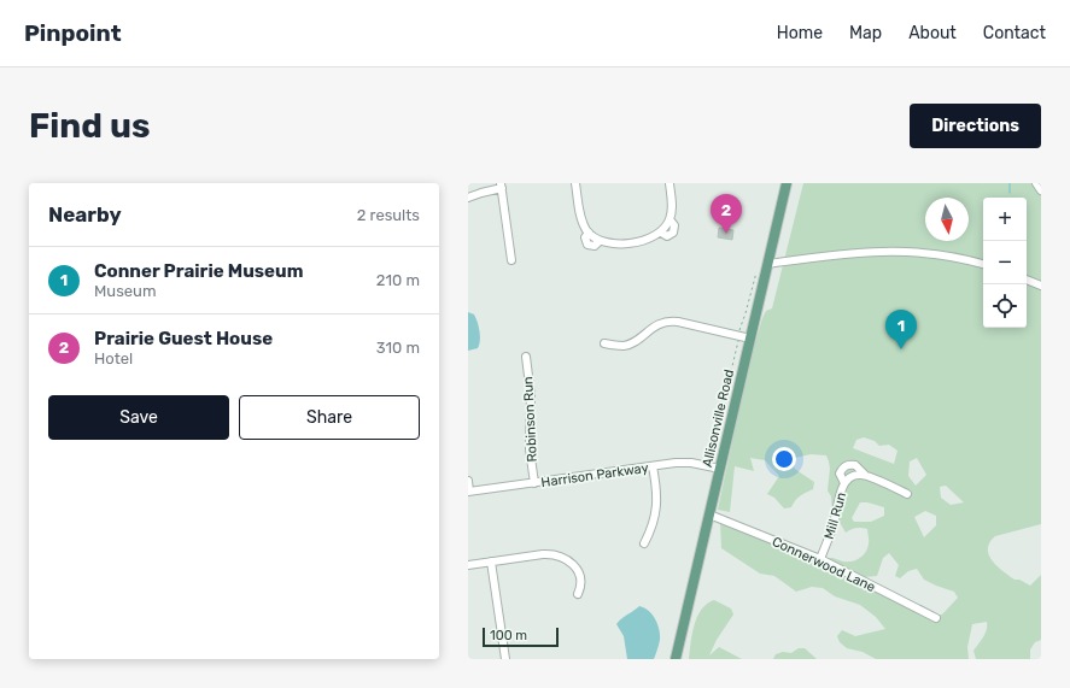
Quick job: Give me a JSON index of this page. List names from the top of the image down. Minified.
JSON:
{"streets":{"main road":["Allisonville Road"],"street":["Robinson Run","Harrison Parkway","Mill Run","Connerwood Lane"]},"crossings":[["Allisonville Road","Harrison Parkway"],["Allisonville Road","Connerwood Lane"],["Robinson Run","Harrison Parkway"],["Mill Run","Connerwood Lane"]],"scale_bar":"100 m","north":"bottom","page":{"header":"Pinpoint","nav":["Home","Map","About","Contact"],"buttons":["Directions",["Save","Share"]],"title":"Find us","heading":["Nearby","2 results"],"pins":["2","1"],"map_buttons":["+","−"],"list":[{"mark":"1","name":"Conner Prairie Museum","note":"Museum","value":"210 m"},{"mark":"2","name":"Prairie Guest House","note":"Hotel","value":"310 m"}],"scale":"100 m"}}
